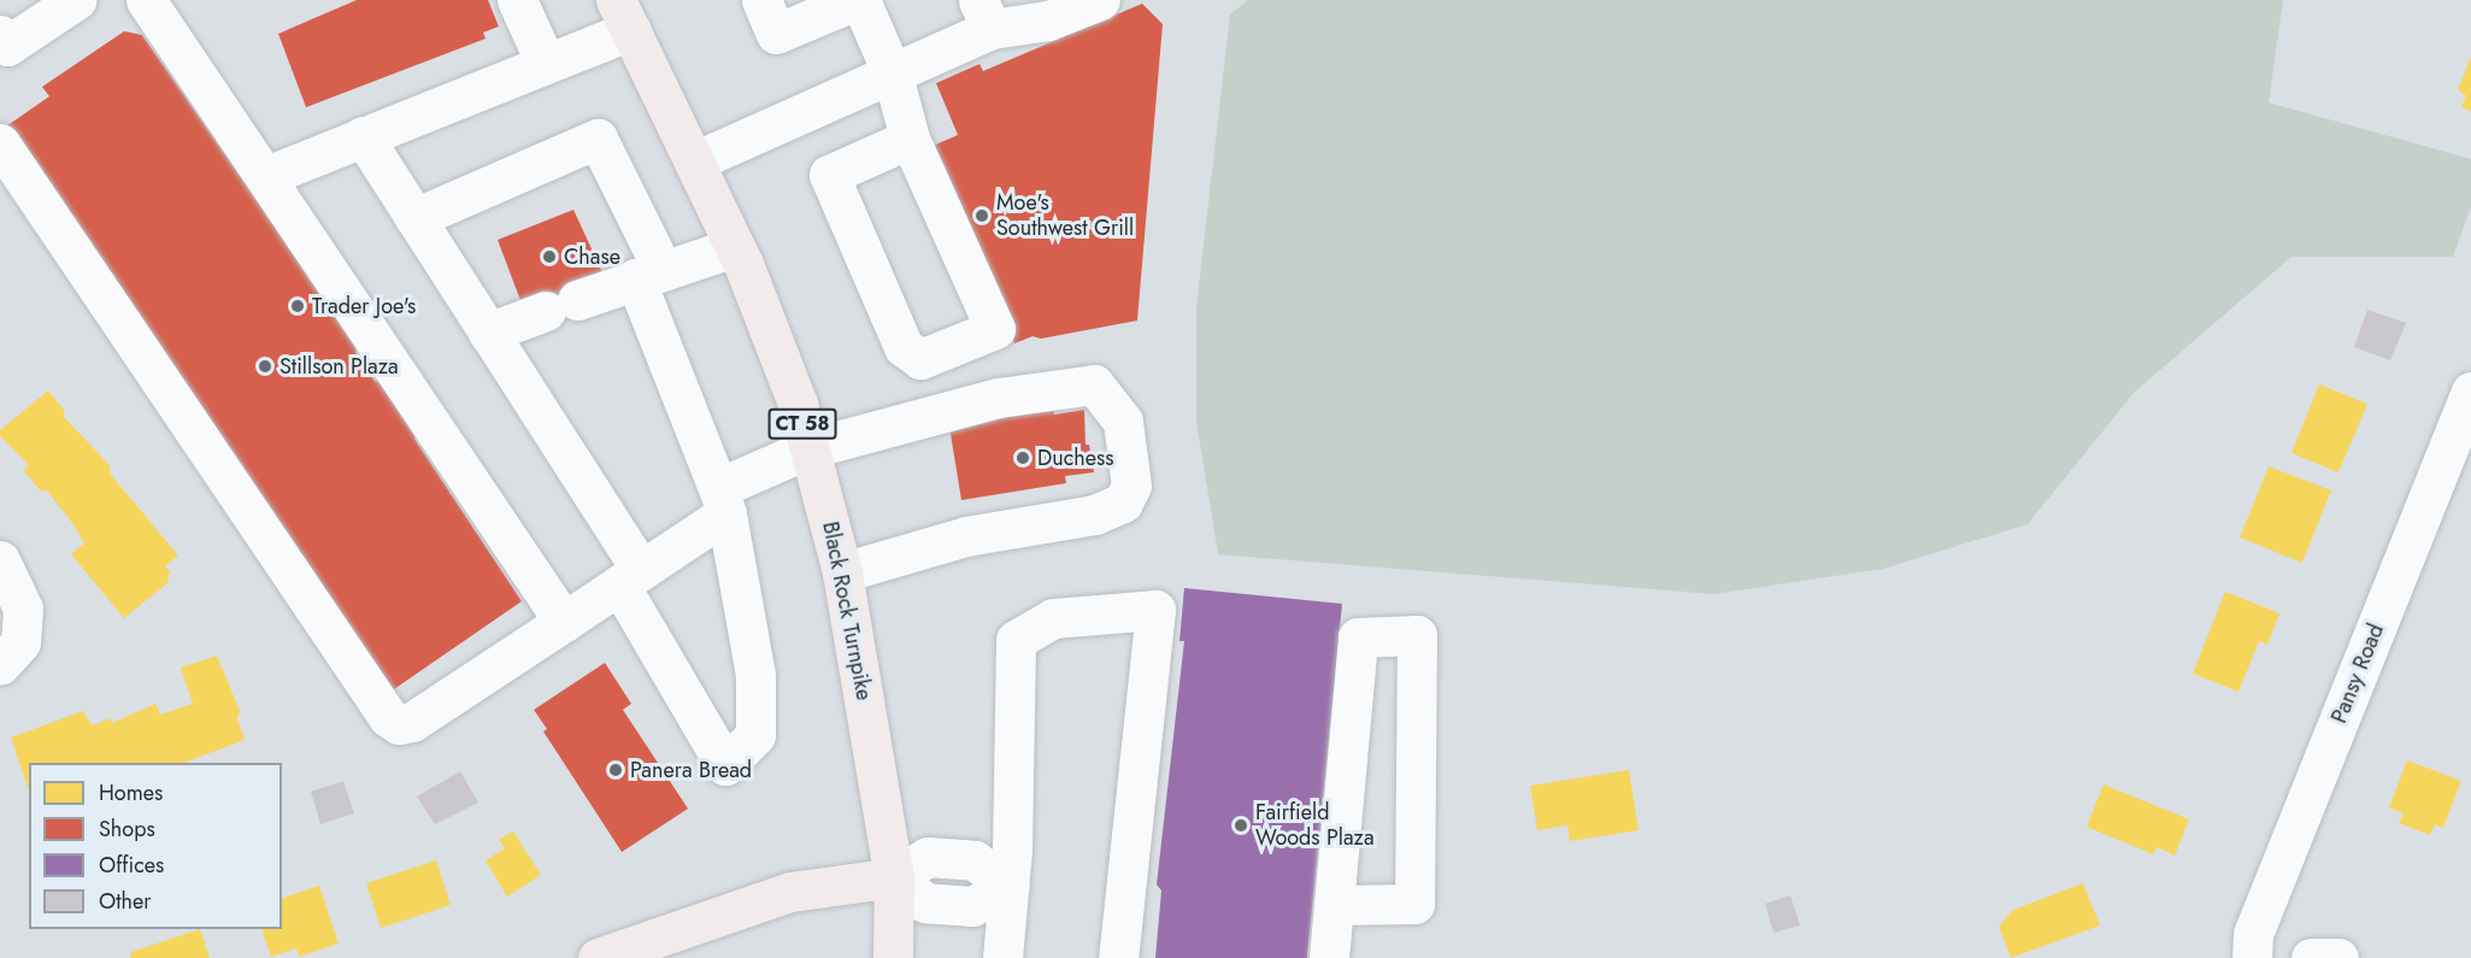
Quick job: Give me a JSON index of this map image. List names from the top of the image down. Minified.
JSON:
{"streets":{"main road":["CT 58","Black Rock Turnpike"],"street":["Pansy Road"]},"places":["Moe's Southwest Grill","Chase","Trader Joe's","Stillson Plaza","Duchess","Panera Bread","Fairfield Woods Plaza"],"legend":["Homes","Shops","Offices","Other"]}
